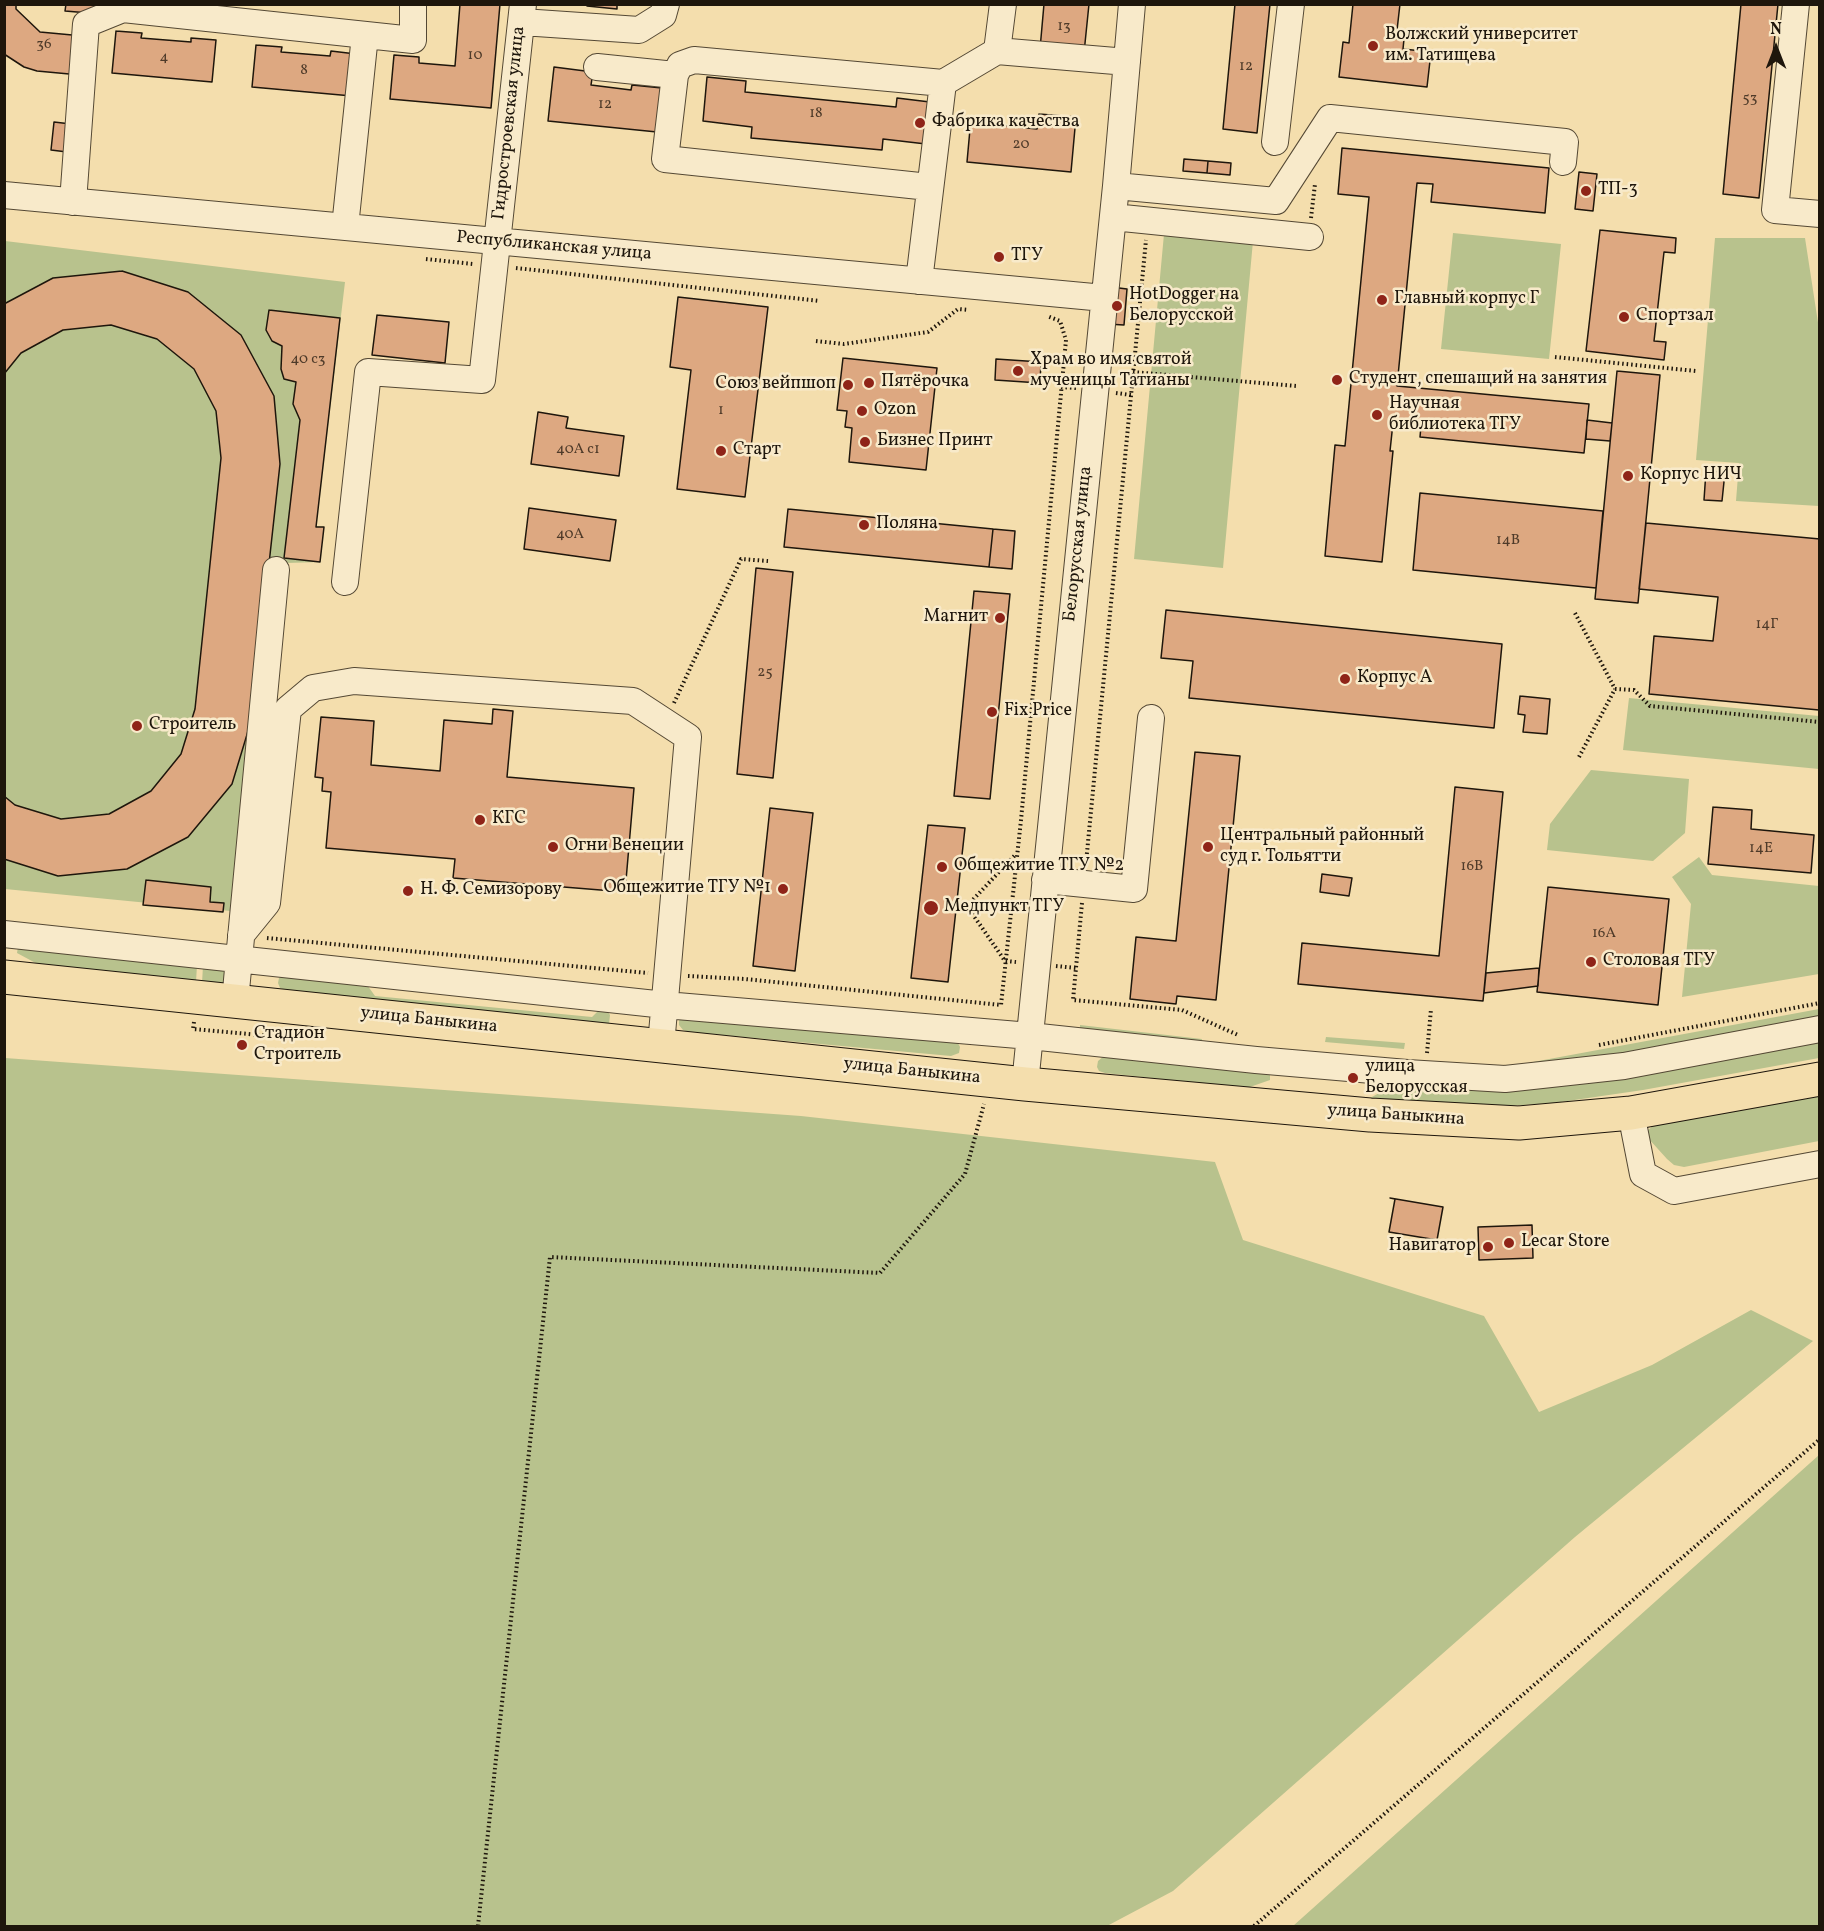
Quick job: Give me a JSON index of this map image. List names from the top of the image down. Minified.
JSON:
{"streets":{"main road":["улица Баныкина"],"street":["Гидростроевская улица","Республиканская улица","Белорусская улица"]},"crossings":[["Гидростроевская улица","Республиканская улица"],["Республиканская улица","Белорусская улица"],["Белорусская улица","улица Баныкина"]],"places":["Волжский университет им. Татищева","Фабрика качества","ТП-3","ТГУ","Главный корпус Г","HotDogger на Белорусской","Спортзал","Храм во имя святой мученицы Татианы","Студент, спешащий на занятия","Пятёрочка","Союз вейпшоп","Ozon","Научная библиотека ТГУ","Бизнес Принт","Старт","Корпус НИЧ","Поляна","Магнит","Корпус А","Fix Price","Строитель","КГС","Огни Венеции","Центральный районный суд г. Тольятти","Общежитие ТГУ №2","Общежитие ТГУ №1","Н. Ф. Семизорову","Медпункт ТГУ","Столовая ТГУ","Стадион Строитель","улица Белорусская","Lecar Store","Навигатор"],"house_numbers":["13","36","10","4","12","8","53","12","18","20","40 с3","1","40А с1","40А","14В","14Г","25","14Е","16В","16А"],"north":"top"}
